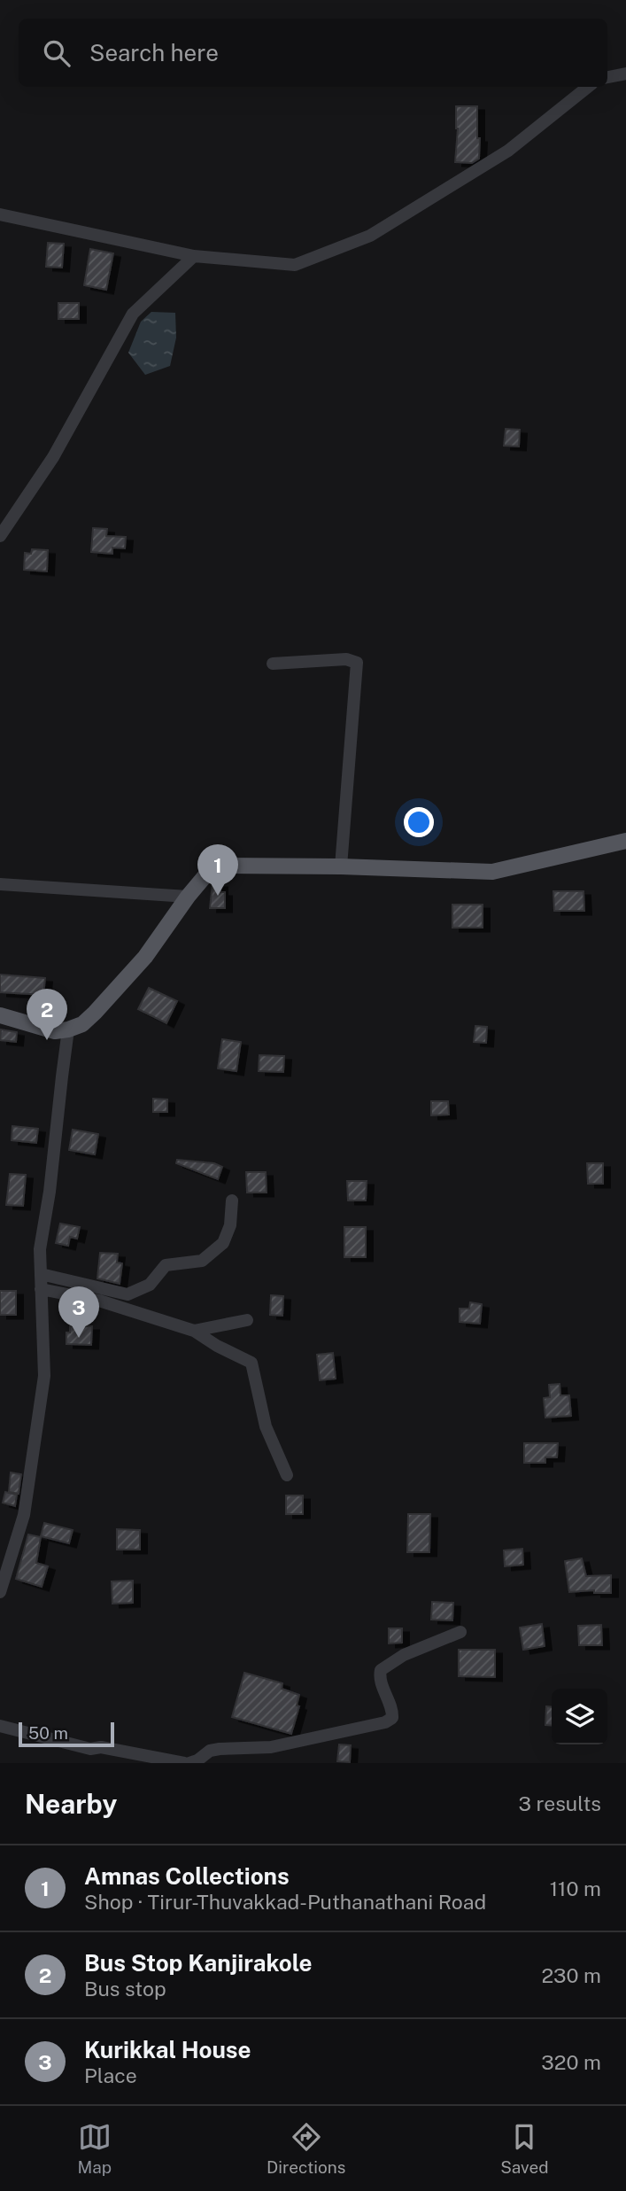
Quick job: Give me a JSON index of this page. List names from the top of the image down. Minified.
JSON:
{"scale_bar":"50 m","page":{"search":"Search here","pins":["1","2","3"],"scale":"50 m","heading":["Nearby","3 results"],"list":[{"mark":"1","name":"Amnas Collections","note":"Shop · Tirur-Thuvakkad-Puthanathani Road","value":"110 m"},{"mark":"2","name":"Bus Stop Kanjirakole","note":"Bus stop","value":"230 m"},{"mark":"3","name":"Kurikkal House","note":"Place","value":"320 m"}],"nav":["Map","Directions","Saved"]}}
